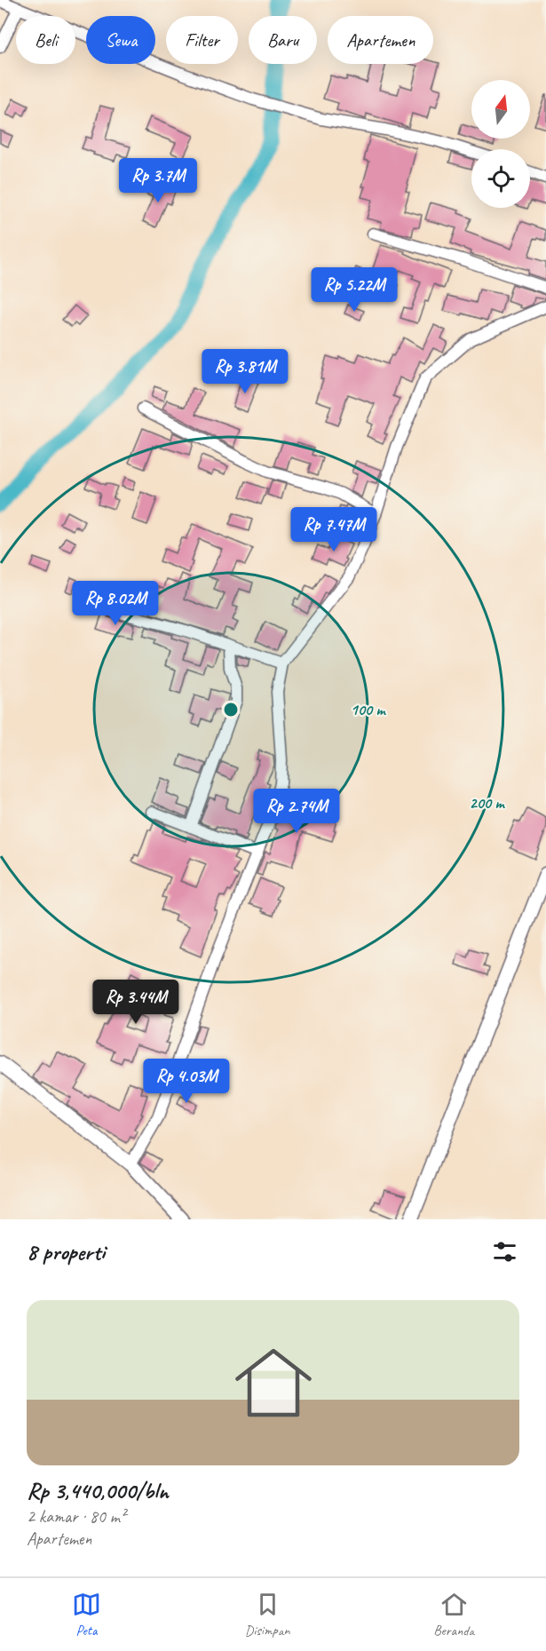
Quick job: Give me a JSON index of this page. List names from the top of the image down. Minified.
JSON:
{"north":"top","page":{"chip":["Beli","Sewa","Filter","Baru","Apartemen"],"price":["Rp 3.7M","Rp 5.22M","Rp 3.81M","Rp 7.47M","Rp 8.02M","Rp 2.74M","Rp 3.44M","Rp 4.03M"],"heading":"8 properti","list":[{"name":"Rp 3,440,000/bln","note":"2 kamar · 80 m² · Apartemen"}],"tabs":["Peta","Disimpan","Beranda"]},"rings":["100 m","200 m"]}
